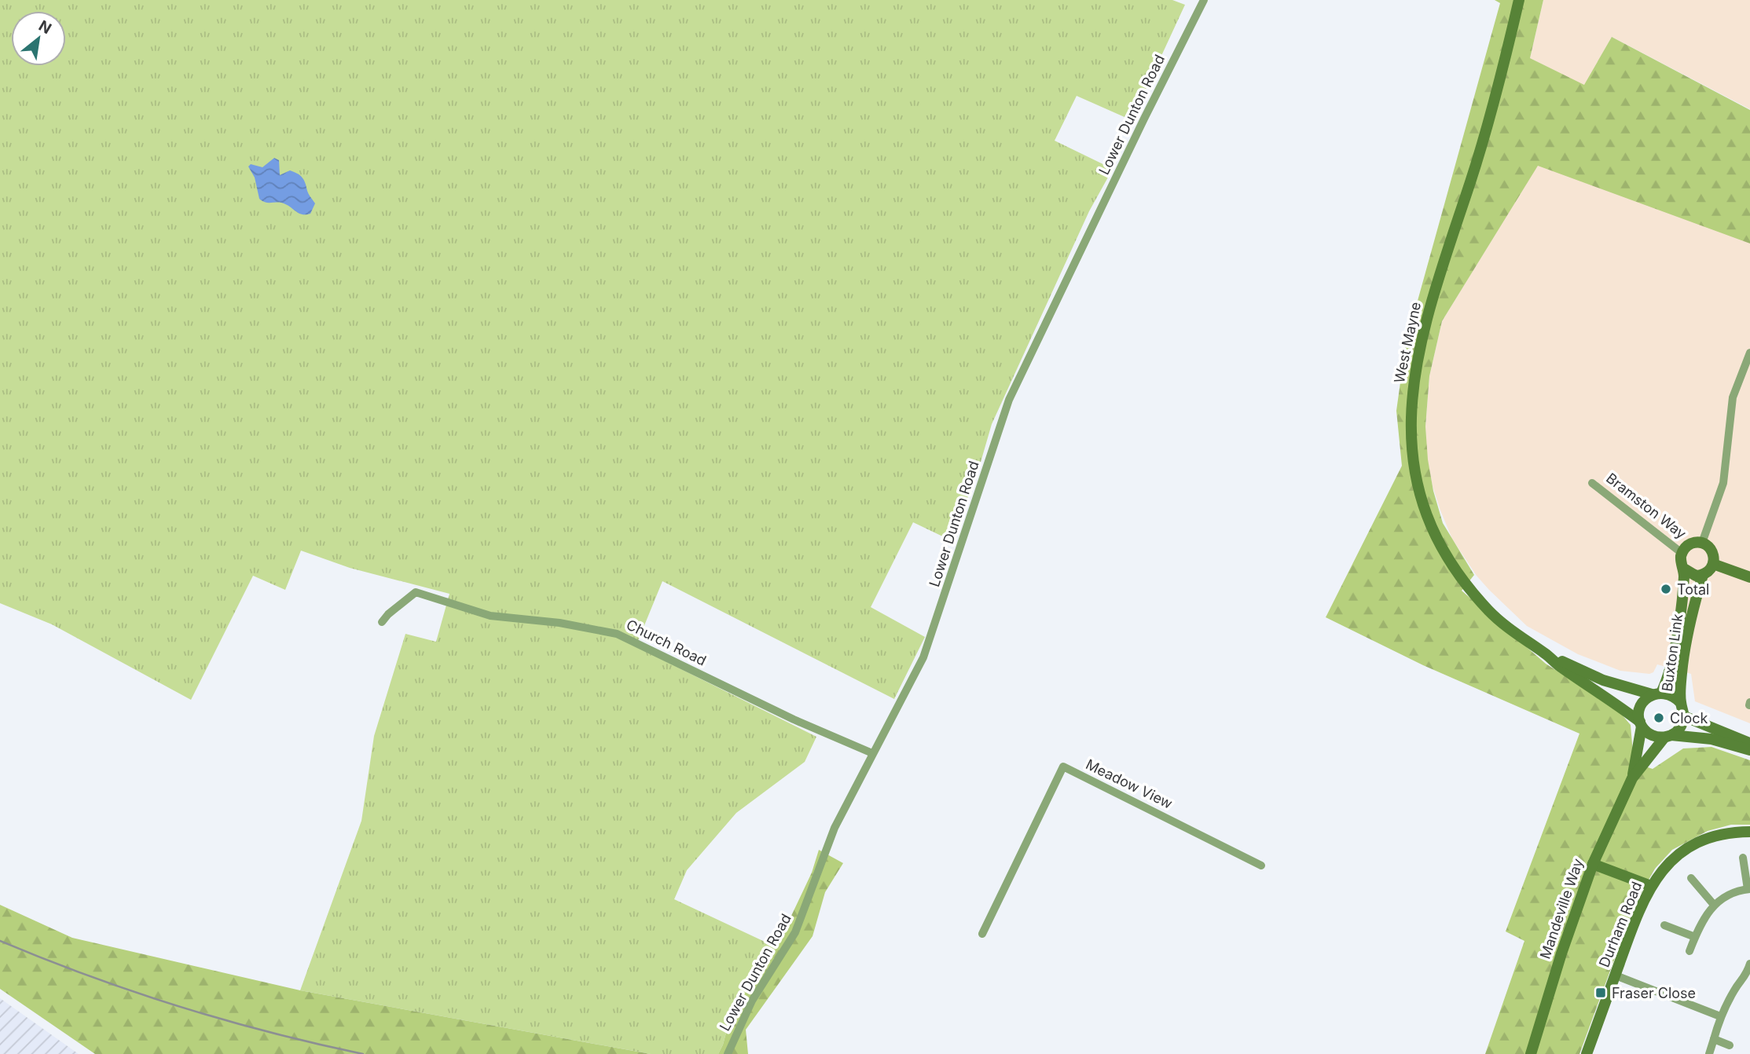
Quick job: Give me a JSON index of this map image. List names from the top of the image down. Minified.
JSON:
{"streets":{"main road":["West Mayne","Buxton Link","Mandeville Way","Durham Road"],"street":["Lower Dunton Road","Bramston Way","Church Road","Meadow View"]},"crossings":[["Lower Dunton Road","Church Road"],["West Mayne","Buxton Link"],["West Mayne","Mandeville Way"],["Bramston Way","Buxton Link"],["Buxton Link","Mandeville Way"]],"places":{"other":["Total","Clock"],"transit":["Fraser Close"]},"north":"top right"}
